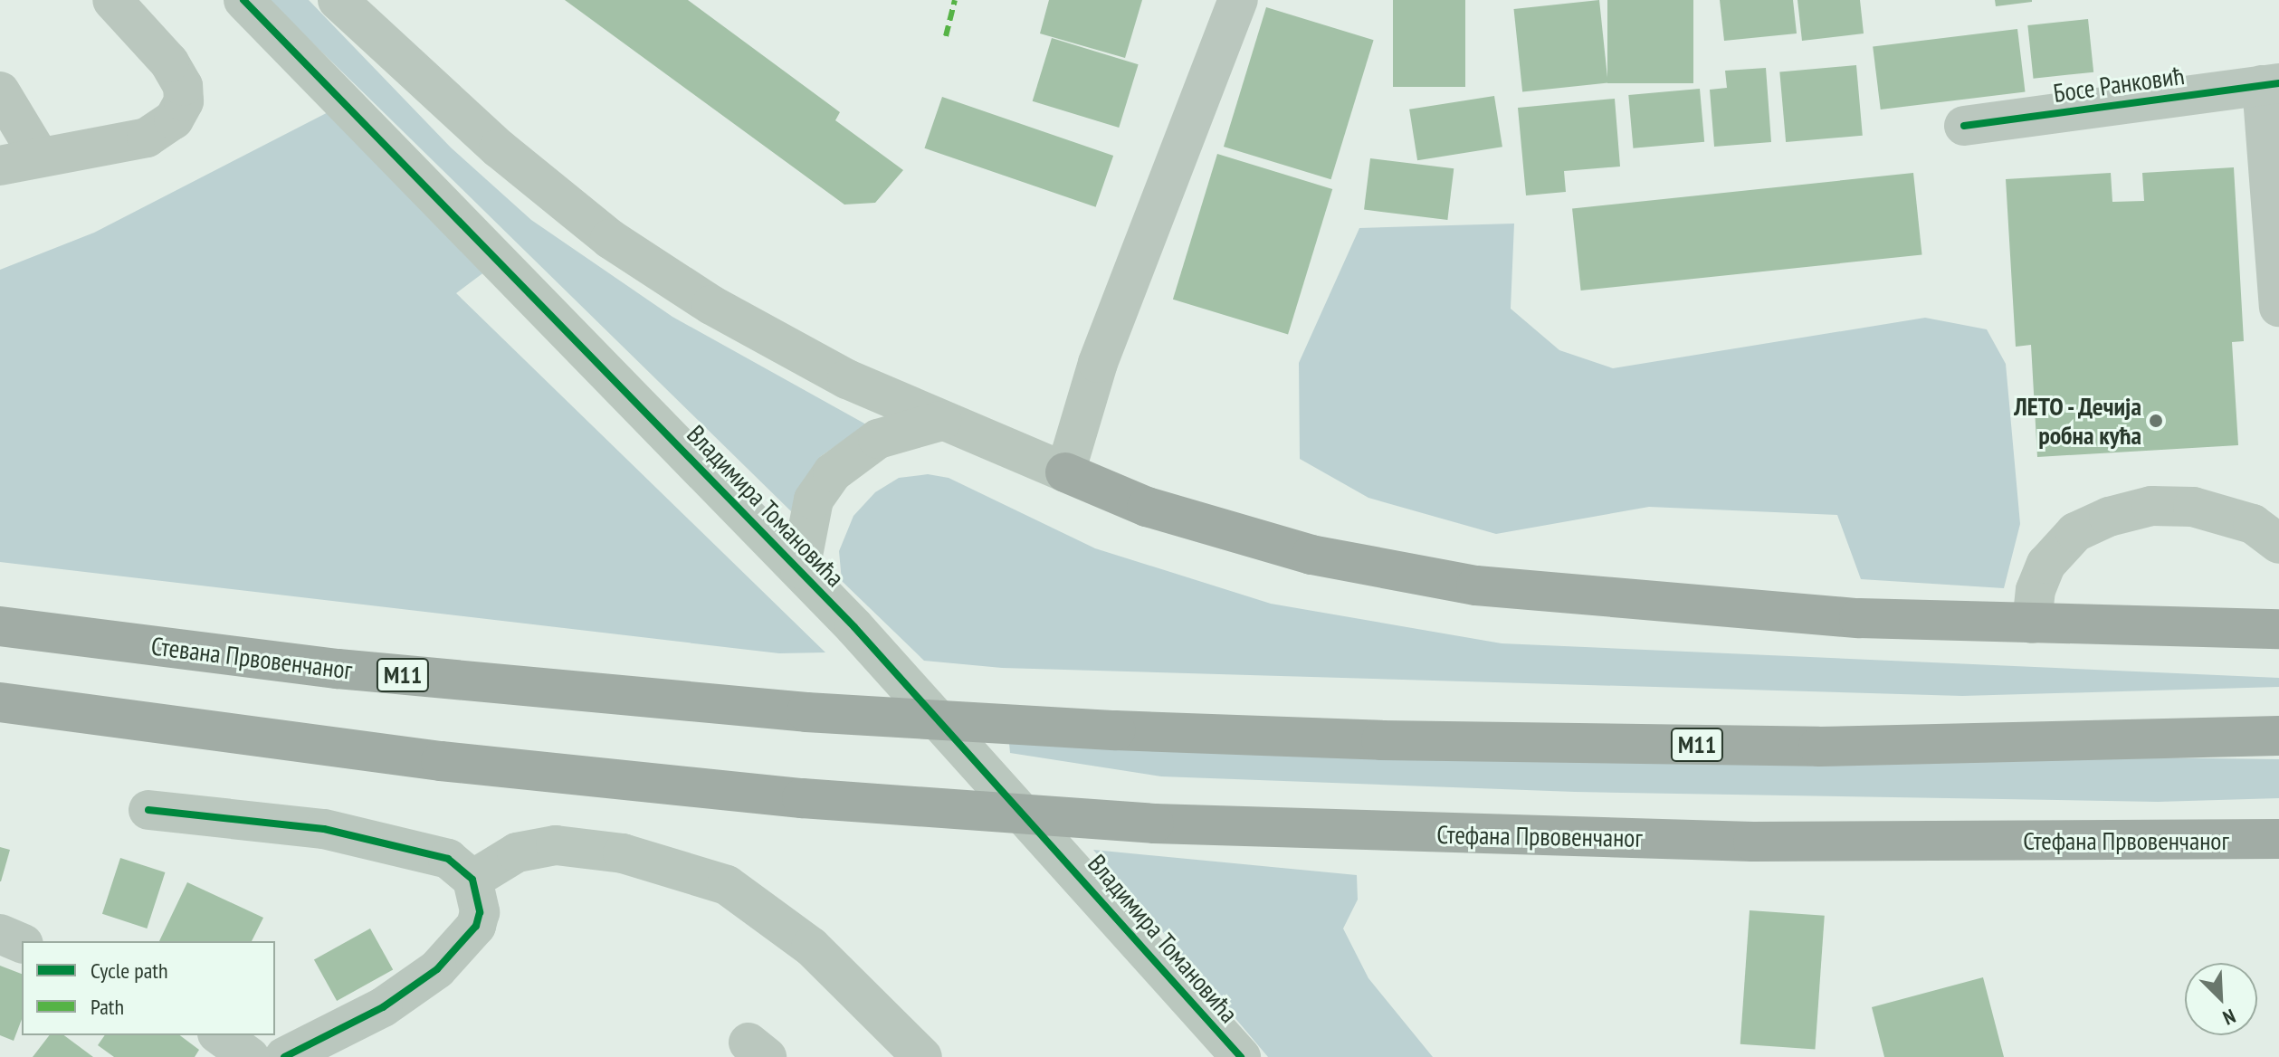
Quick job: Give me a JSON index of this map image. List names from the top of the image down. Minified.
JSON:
{"streets":{"highway":["Стевана Првовенчаног","M11","Стефана Првовенчаног"],"street":["Босе Ранковић","Владимира Томановића"]},"places":["ЛЕТО - Дечија робна кућа"],"legend":["Cycle path","Path"],"north":"bottom right"}
